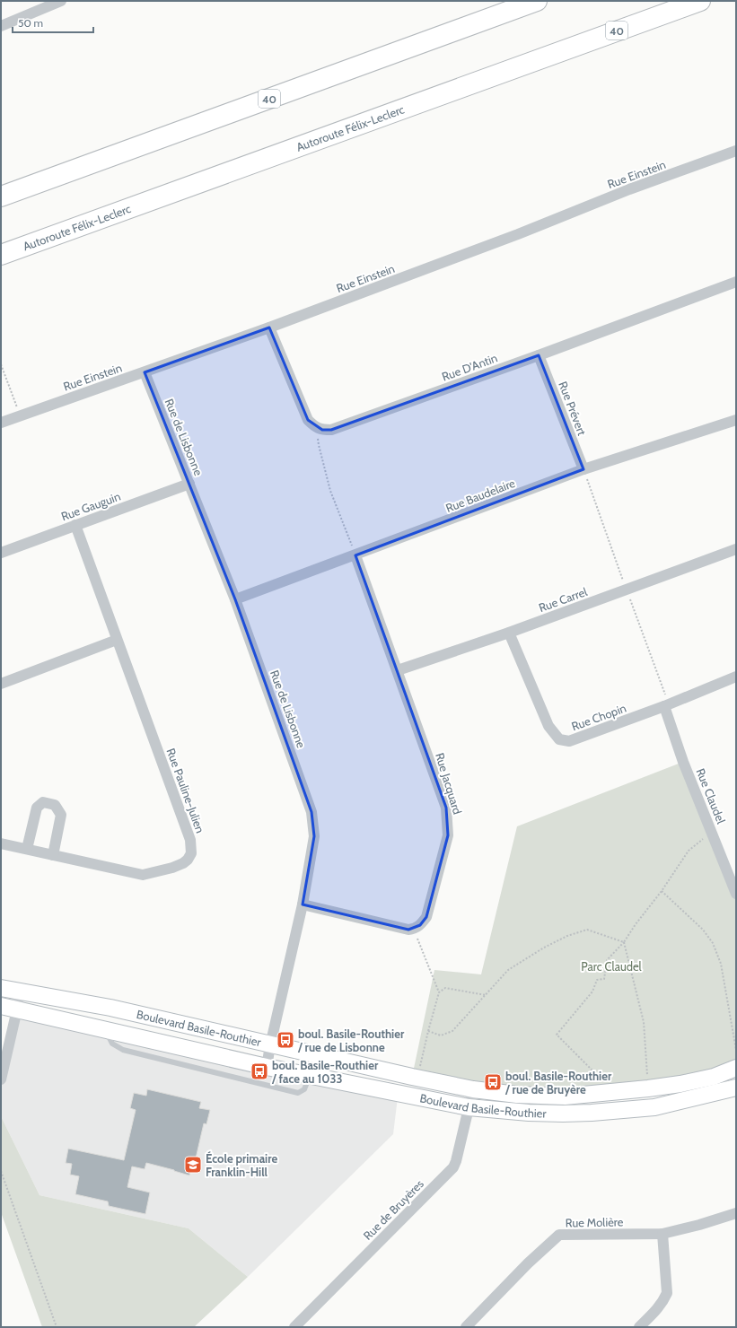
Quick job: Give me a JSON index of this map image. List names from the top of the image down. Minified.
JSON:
{"streets":{"highway":["40","Autoroute Félix-Leclerc"],"street":["Rue Einstein","Rue D'Antin","Rue Prévert","Rue de Lisbonne","Rue Baudelaire","Rue Gauguin","Rue Carrel","Rue Chopin","Rue Jacquard","Rue Pauline-Julien","Rue Claudel","Boulevard Basile-Routhier","Rue de Bruyères","Rue Molière"]},"crossings":[["Rue Einstein","Rue de Lisbonne"],["Rue D'Antin","Rue Prévert"],["Rue Prévert","Rue Baudelaire"],["Rue de Lisbonne","Rue Baudelaire"],["Rue de Lisbonne","Rue Gauguin"],["Rue de Lisbonne","Boulevard Basile-Routhier"],["Rue Baudelaire","Rue Jacquard"],["Rue Gauguin","Rue Pauline-Julien"],["Rue Carrel","Rue Chopin"],["Rue Carrel","Rue Jacquard"],["Rue Chopin","Rue Claudel"],["Boulevard Basile-Routhier","Rue de Bruyères"]],"parks":["Parc Claudel"],"places":{"bus stop":["boul. Basile-Routhier / rue de Lisbonne","boul. Basile-Routhier / face au 1033","boul. Basile-Routhier / rue de Bruyère"],"school or university":["École primaire Franklin-Hill"]},"scale_bar":"50 m"}
